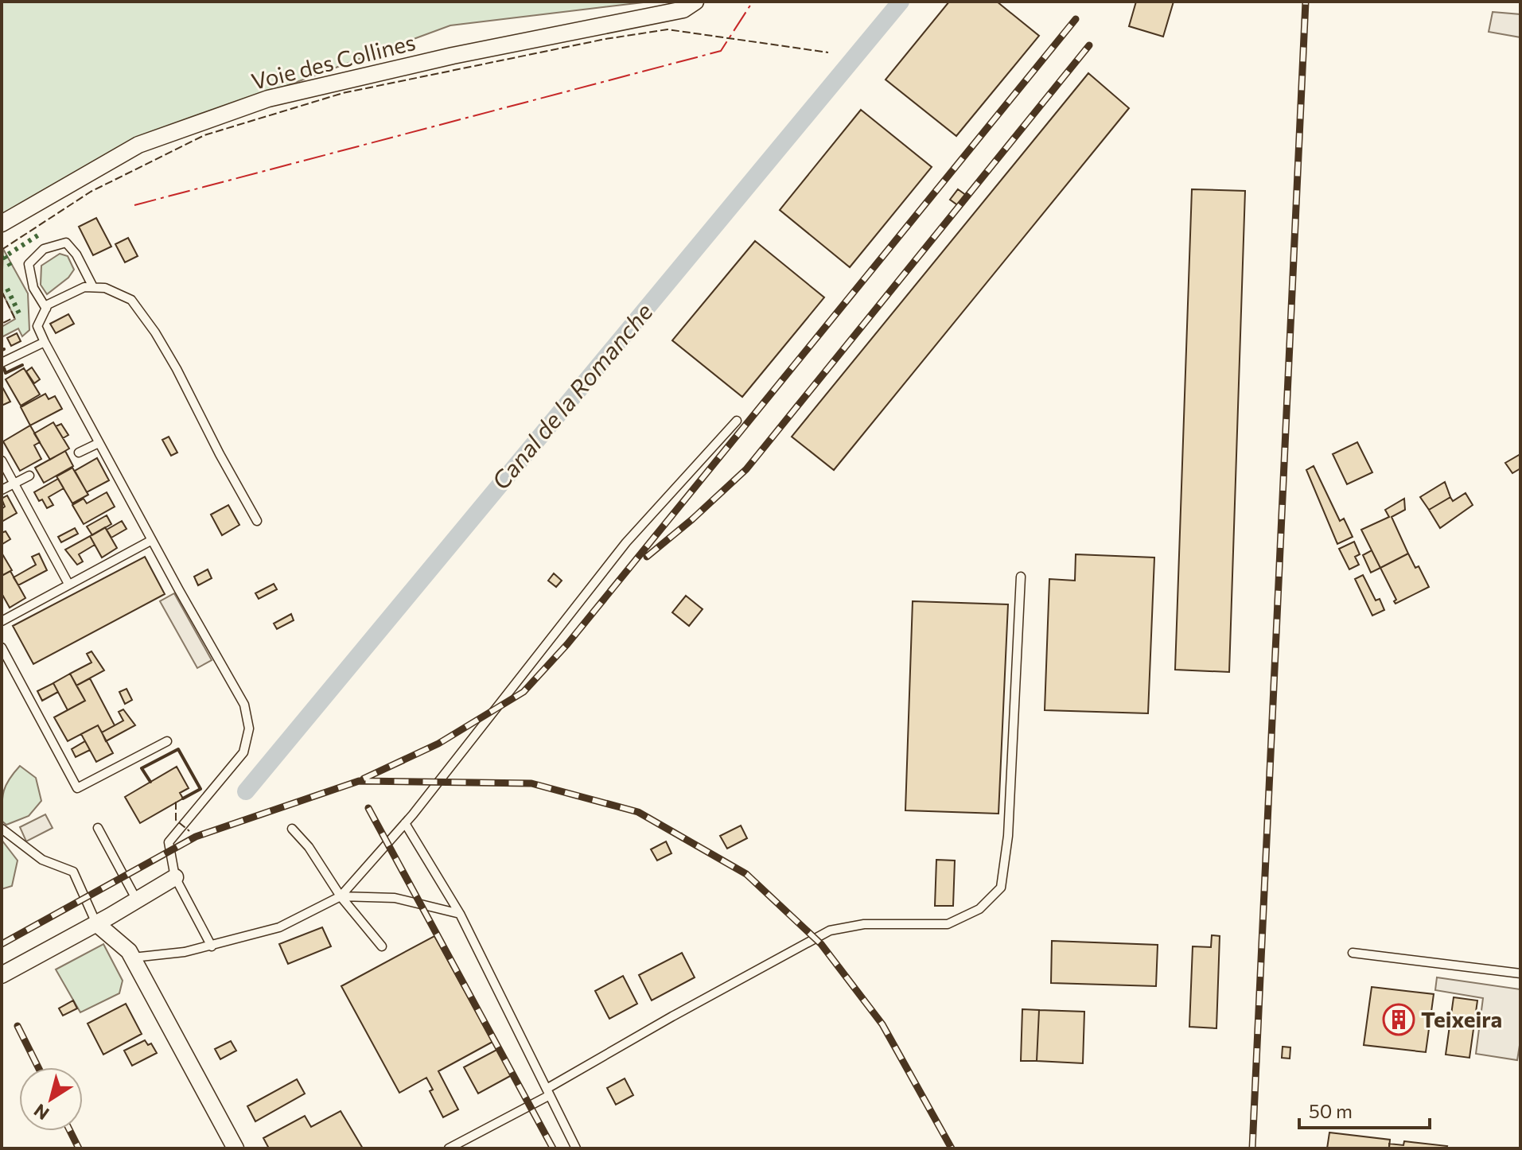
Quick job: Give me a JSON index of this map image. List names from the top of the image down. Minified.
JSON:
{"streets":{"street":["Voie des Collines"]},"water":["Canal de la Romanche"],"places":{"building":["Teixeira"]},"scale_bar":"50 m","north":"bottom left"}
